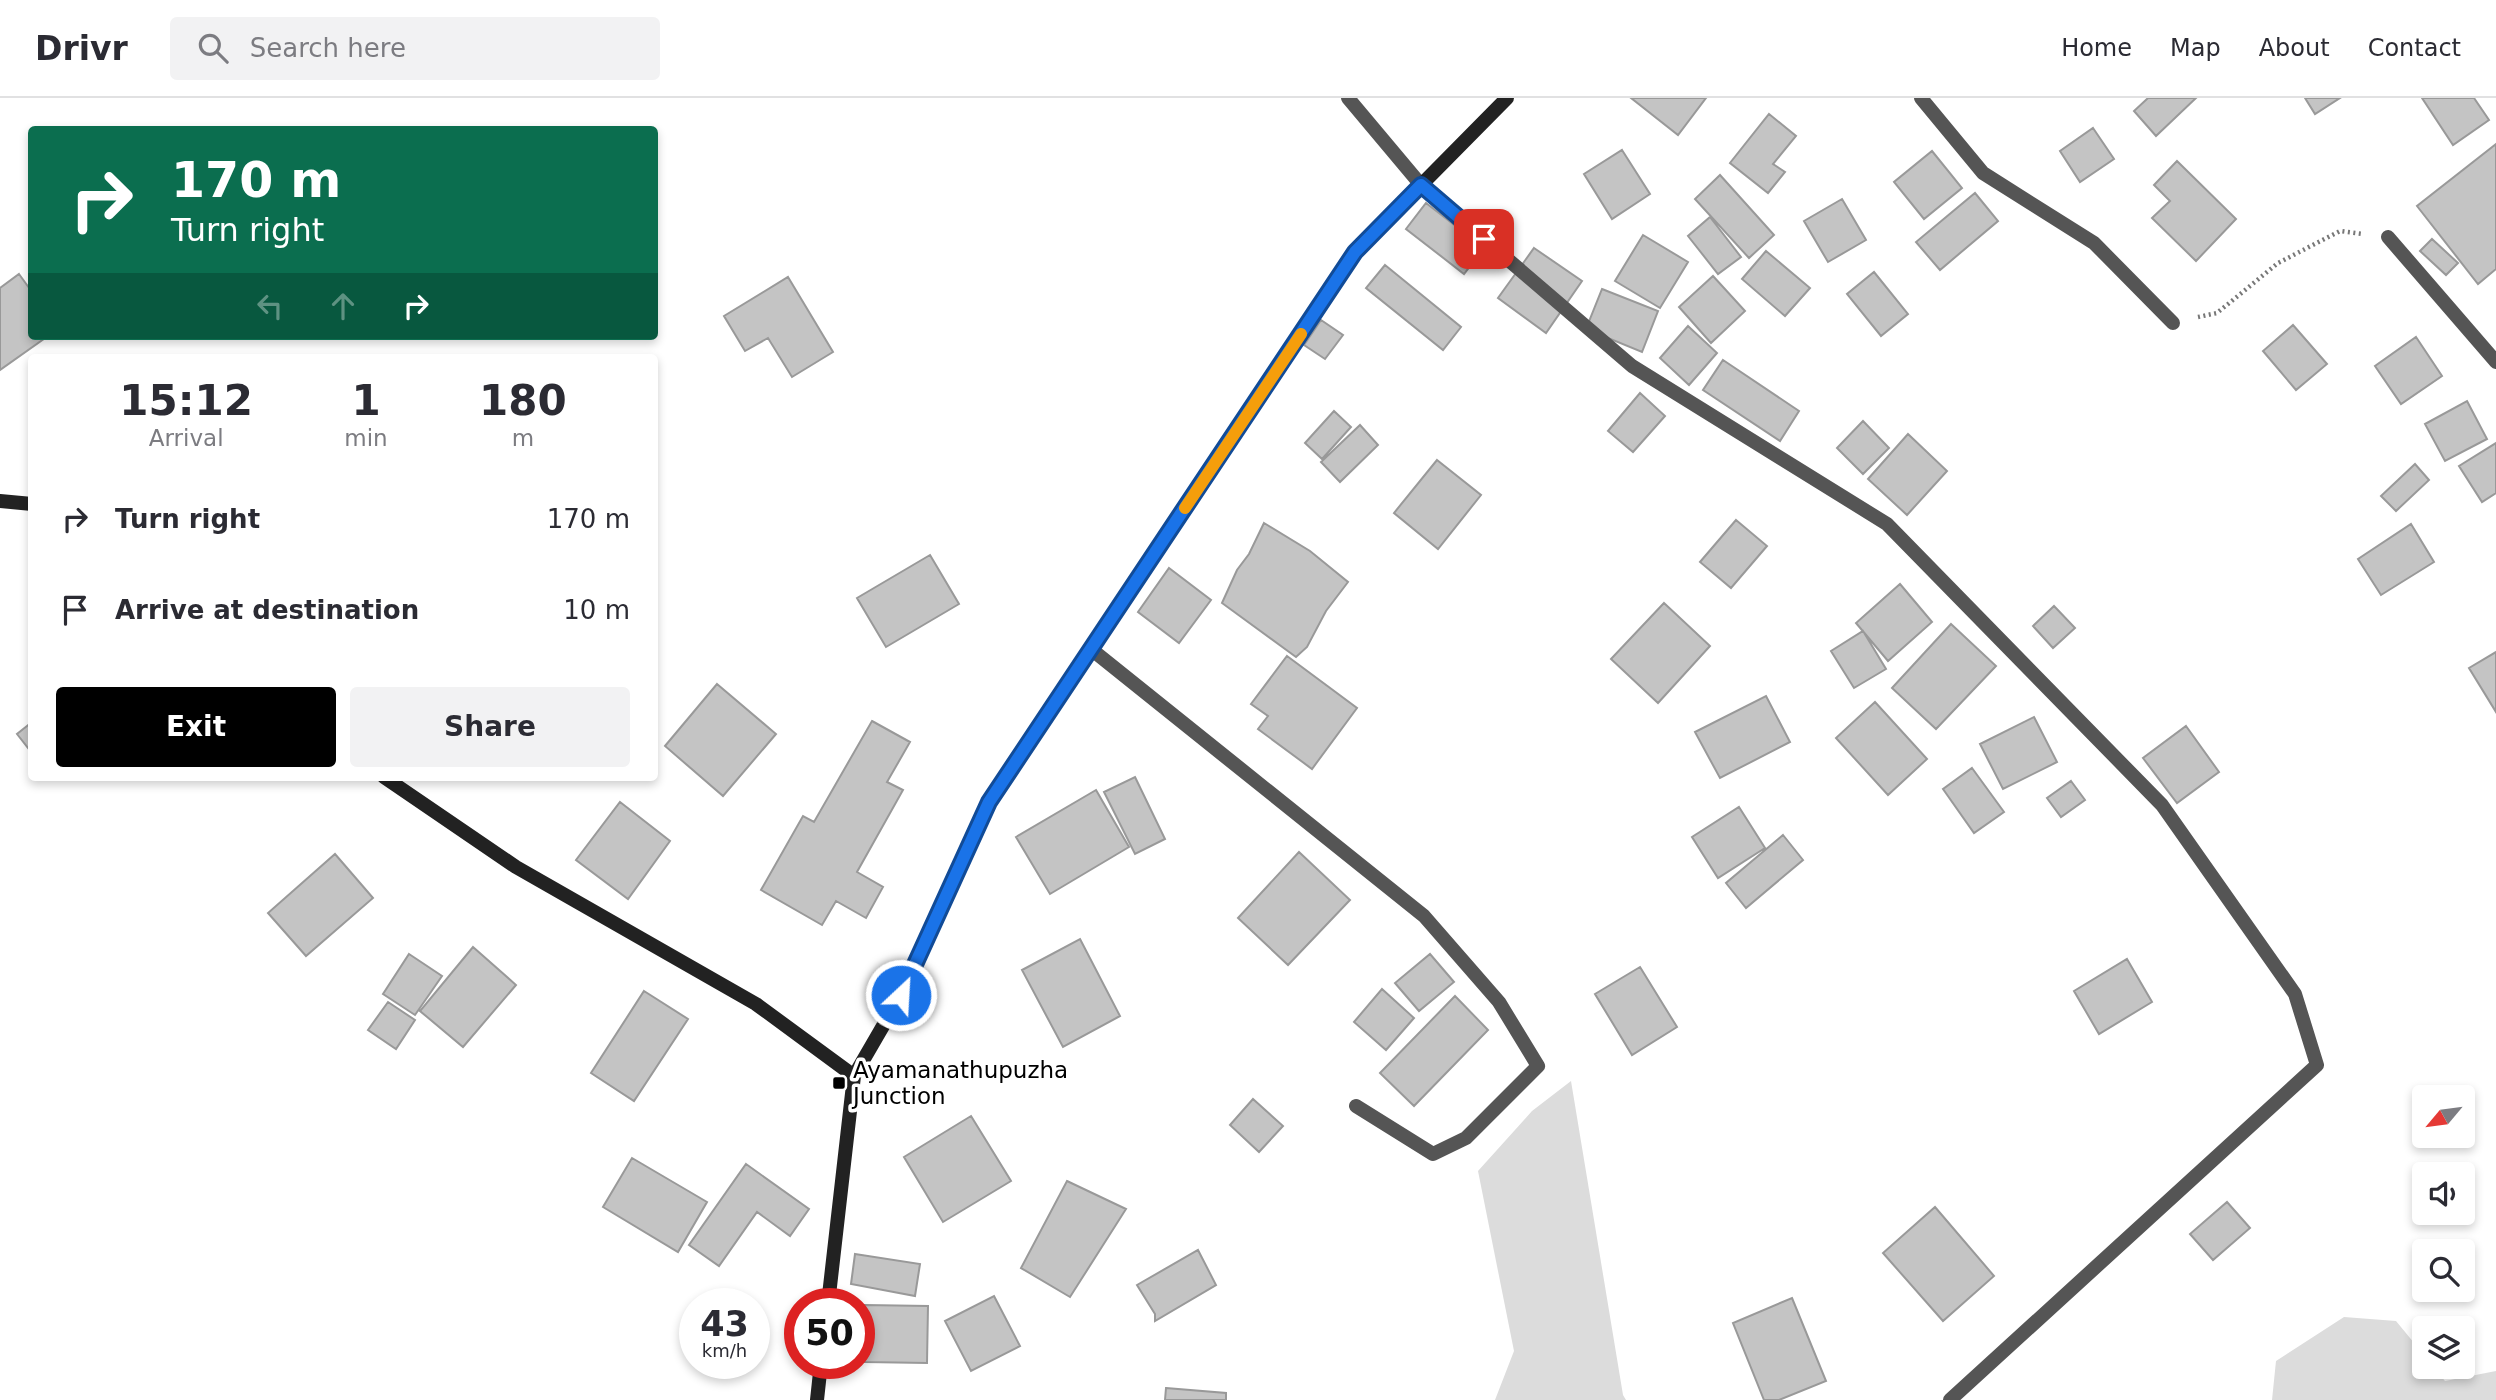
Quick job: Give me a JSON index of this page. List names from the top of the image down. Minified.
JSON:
{"places":{"transit":["Ayamanathupuzha Junction"]},"north":"bottom left","page":{"header":"Drivr","search":"Search here","nav":["Home","Map","About","Contact"],"turn":["170 m","Turn right"],"eta":["15:12","Arrival","1","min","180","m"],"list":[{"name":"Turn right","value":"170 m"},{"name":"Arrive at destination","value":"10 m"}],"buttons":["Exit","Share"],"speed":"43 km/h","limit":"50"}}
